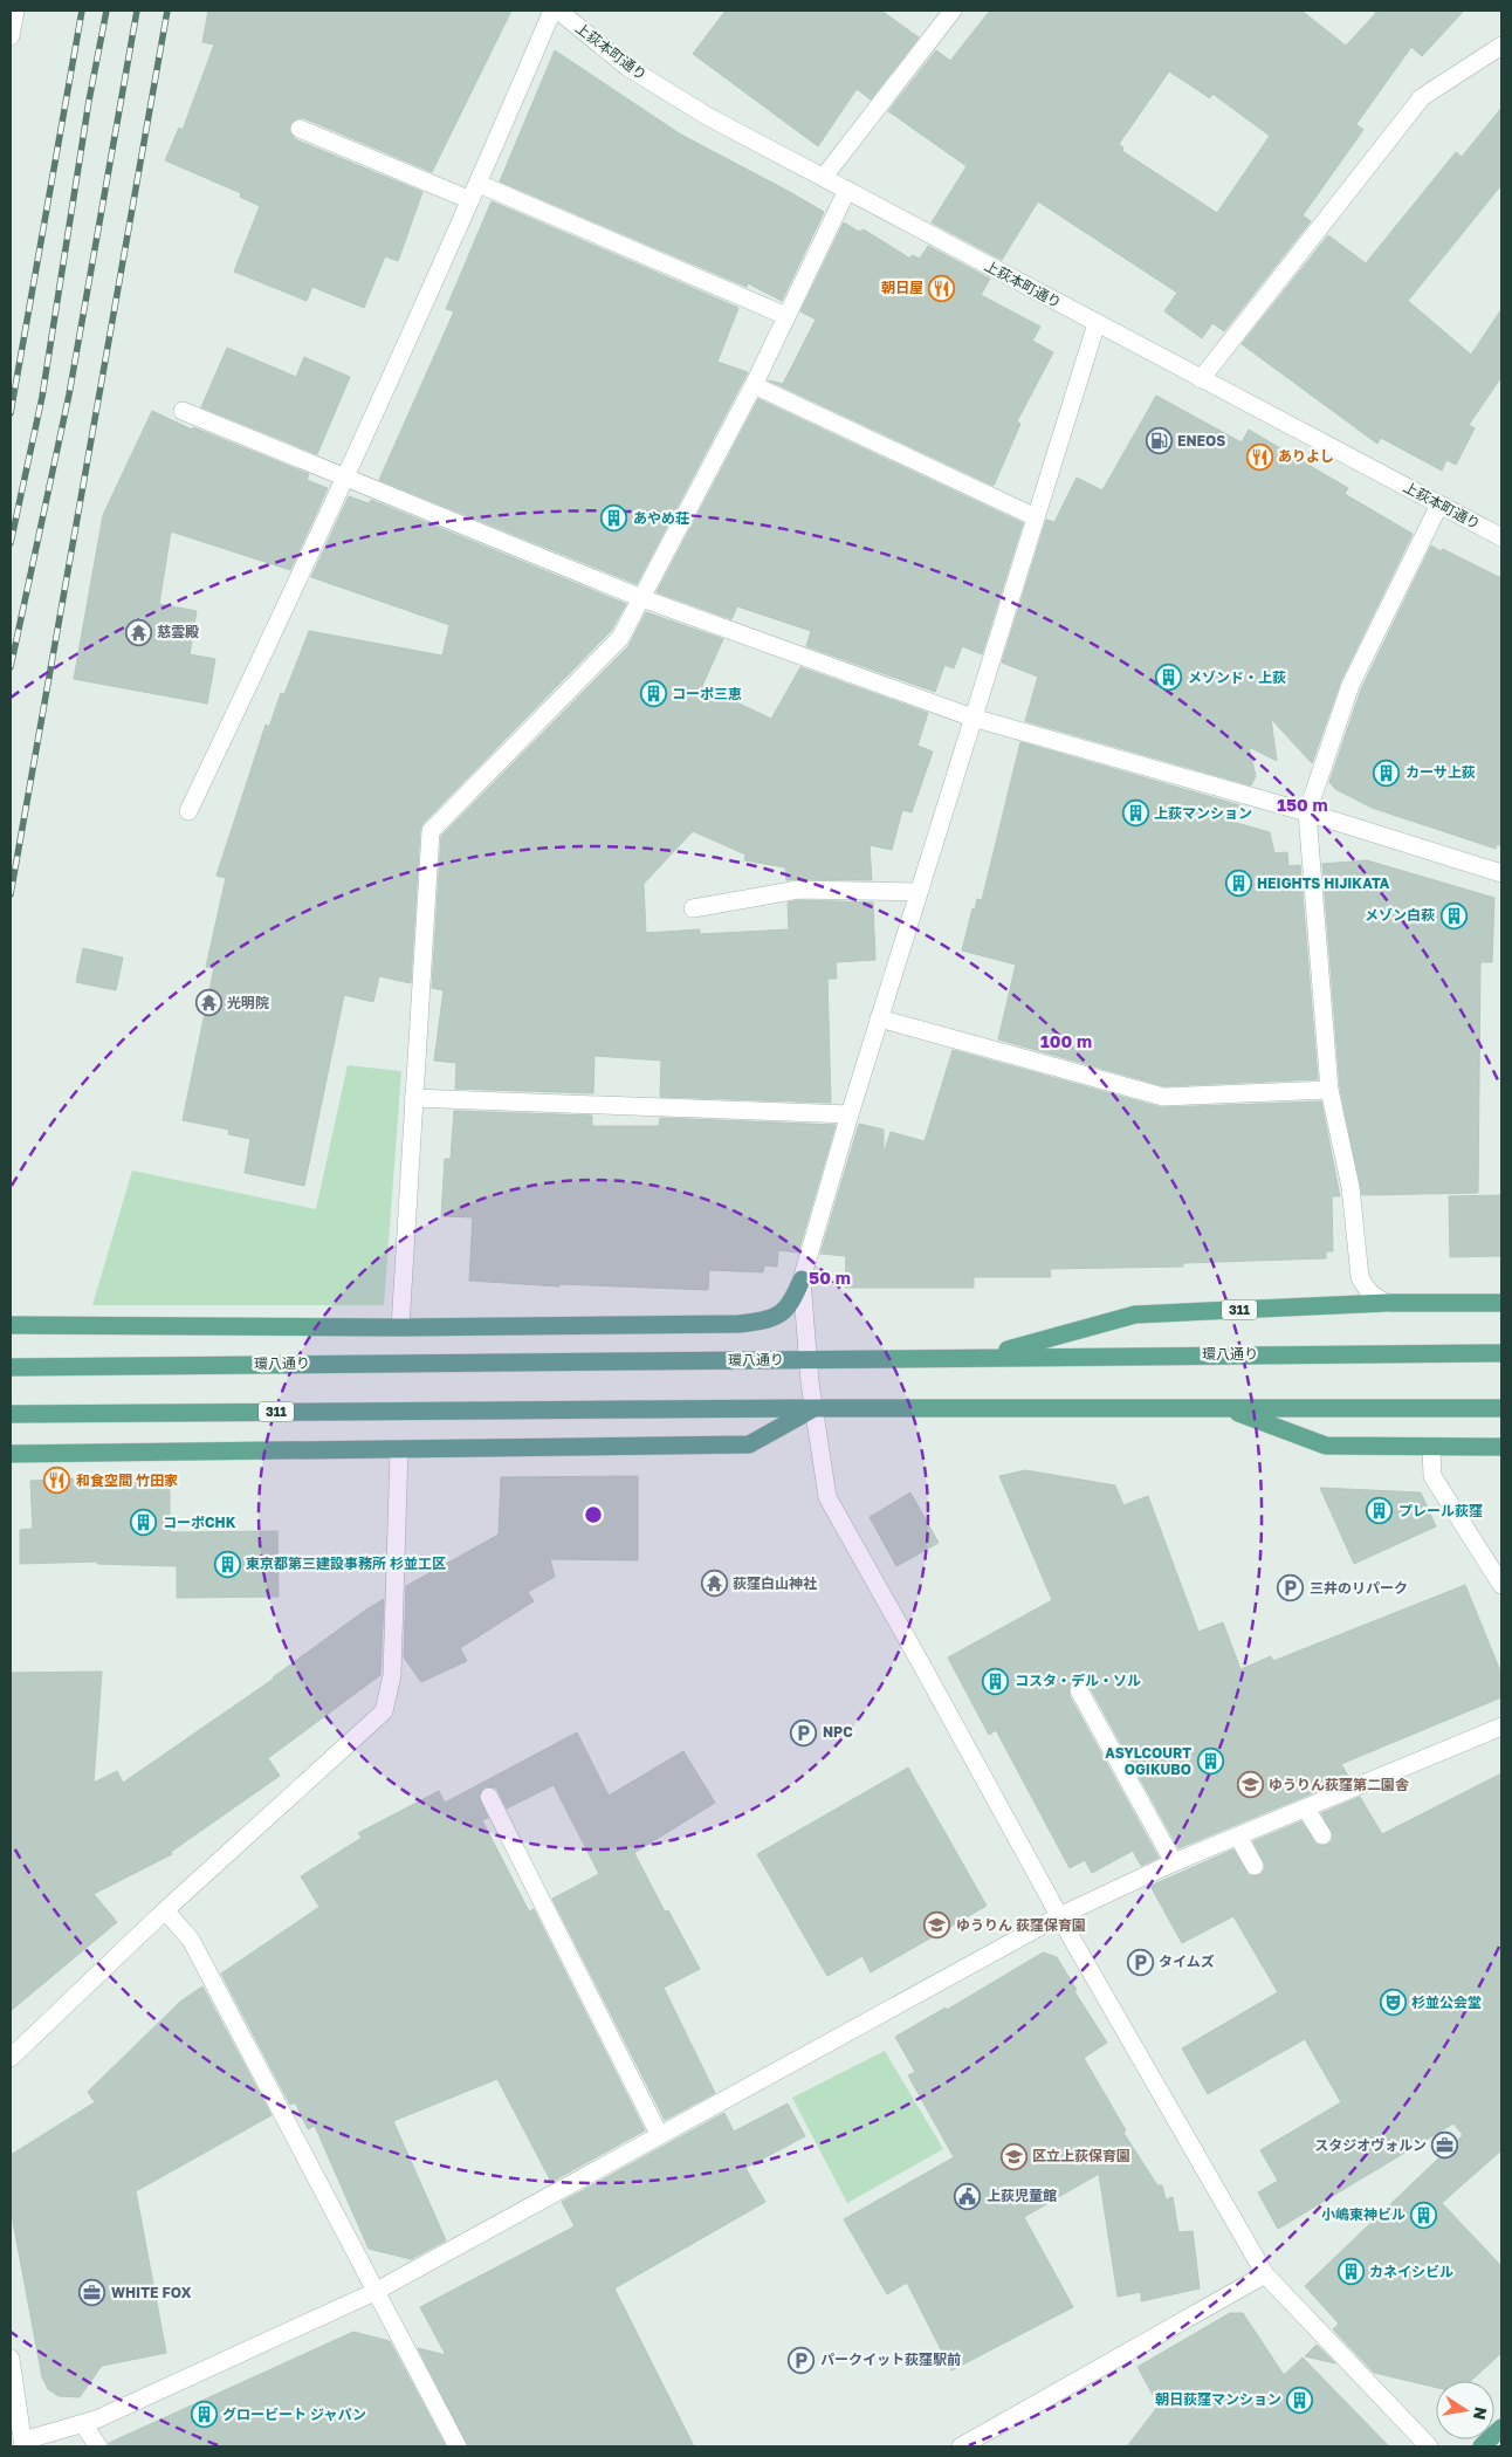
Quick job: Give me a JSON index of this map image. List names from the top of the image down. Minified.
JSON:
{"streets":{"main road":["311","環八通り"],"street":["上荻本町通り"]},"crossings":[["311","環八通り"]],"places":{"restaurant":["朝日屋","ありよし","和食空間 竹田家"],"fuel station":["ENEOS"],"building":["あやめ荘","メゾンド・上荻","コーポ三恵","カーサ上荻","上荻マンション","HEIGHTS HIJIKATA","メゾン白萩","プレール荻窪","コーポCHK","東京都第三建設事務所 杉並工区","コスタ・デル・ソル","ASYLCOURT OGIKUBO","小嶋東神ビル","カネイシビル","朝日荻窪マンション","グロービート ジャパン"],"temple":["慈雲殿","光明院","荻窪白山神社"],"parking":["三井のリパーク","NPC","タイムズ","パークイット荻窪駅前"],"school or university":["ゆうりん荻窪第二園舎","ゆうりん 荻窪保育園","区立上荻保育園"],"theatre":["杉並公会堂"],"office":["スタジオヴォルン","WHITE FOX"],"public building":["上荻児童館"]},"north":"right","rings":["150 m","100 m","50 m"]}
